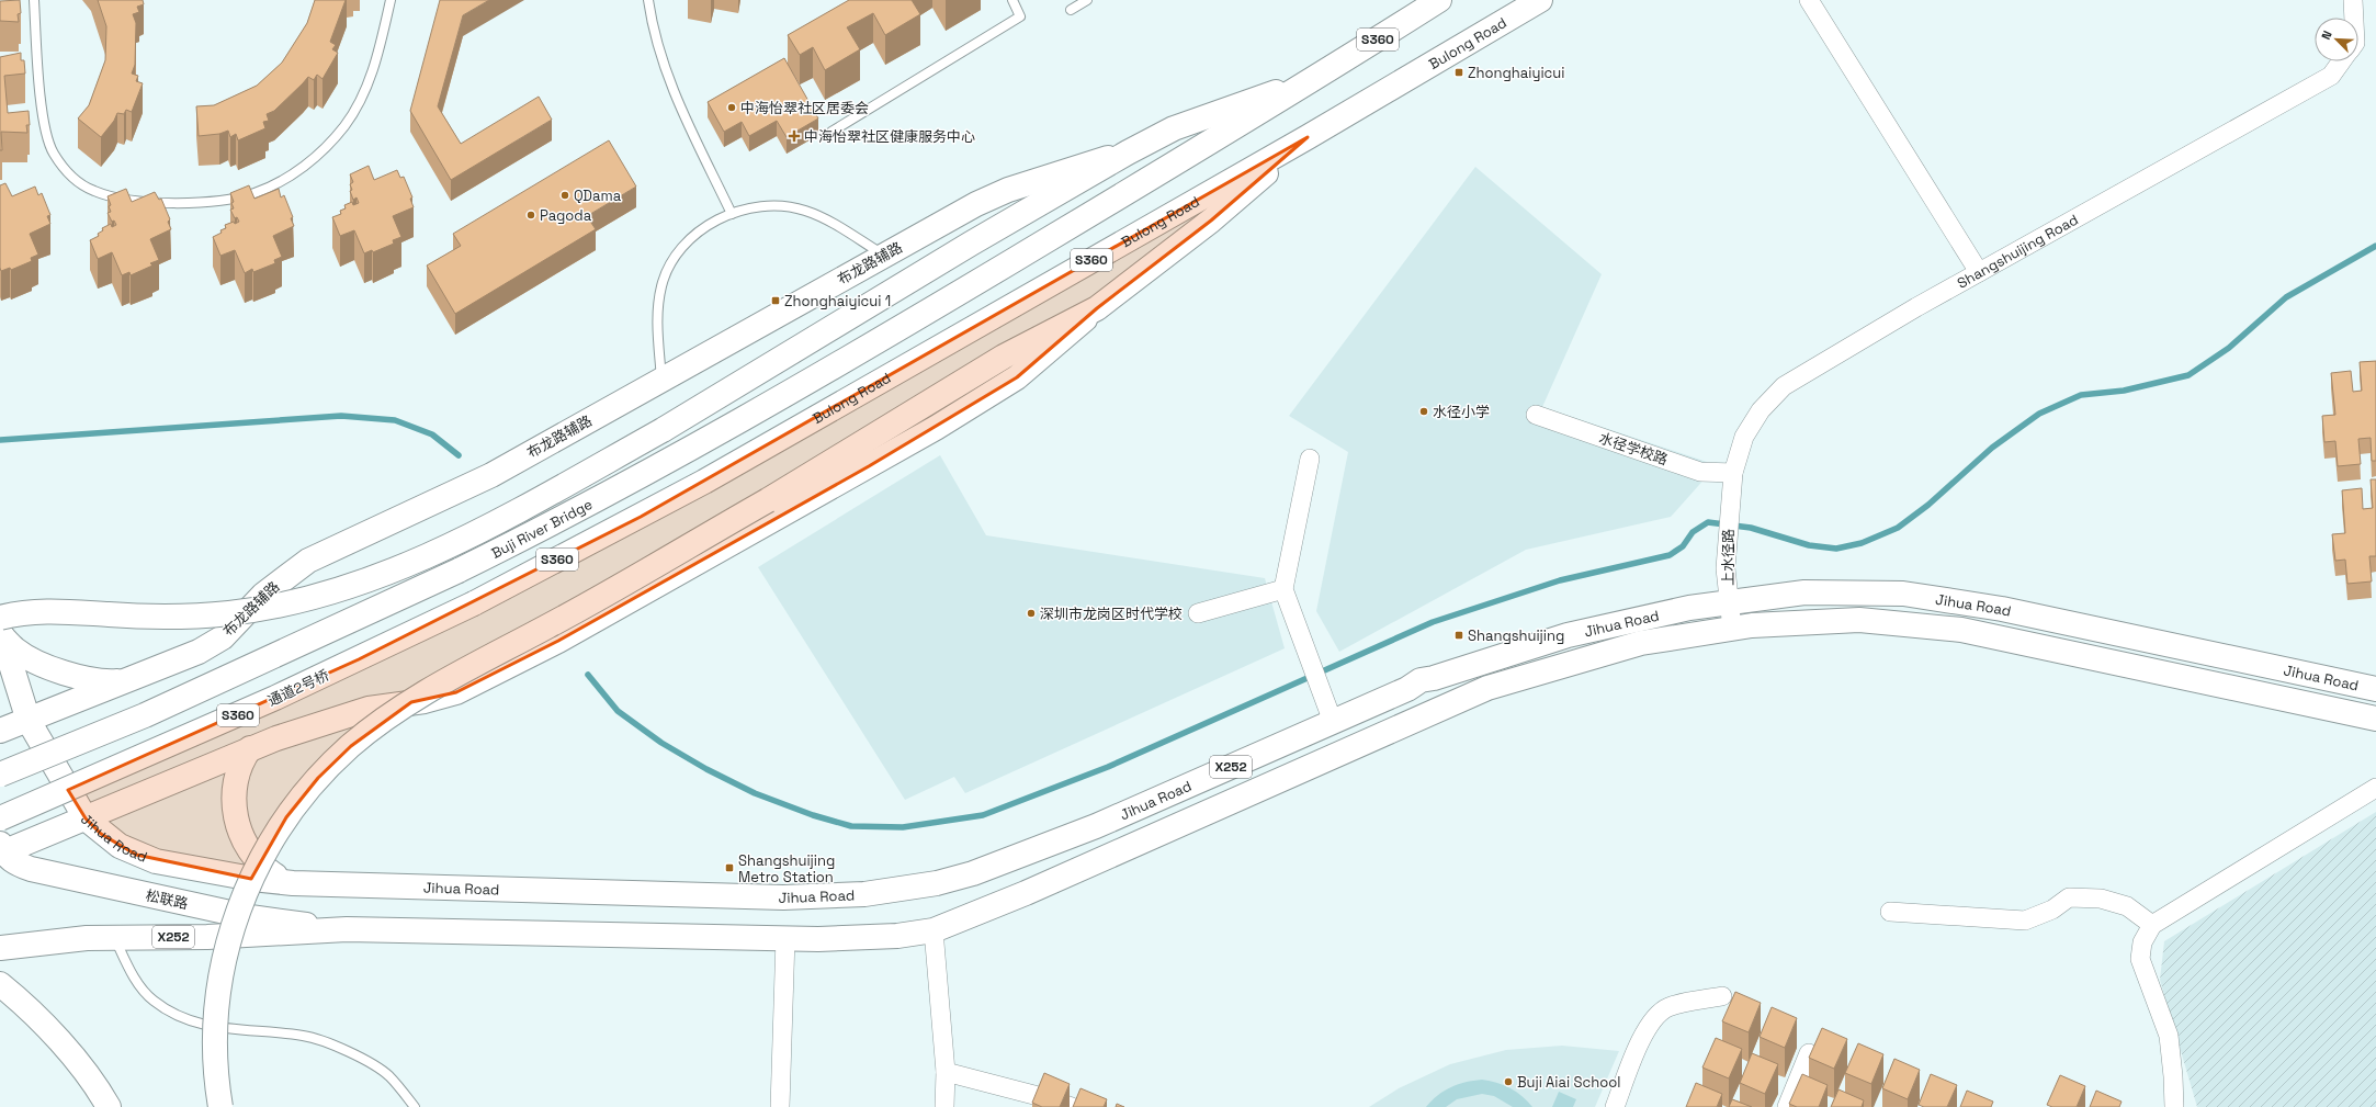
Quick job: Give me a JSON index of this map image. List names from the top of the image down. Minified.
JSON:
{"streets":{"main road":["S360","Bulong Road","布龙路辅路","Buji River Bridge","Jihua Road","通道2号桥","X252","松联路"],"street":["Shangshuijing Road","水径学校路","上水径路"]},"crossings":[["S360","Buji River Bridge"],["Bulong Road","通道2号桥"],["Shangshuijing Road","水径学校路"],["Shangshuijing Road","上水径路"],["布龙路辅路","Jihua Road"],["水径学校路","上水径路"],["上水径路","Jihua Road"],["Jihua Road","松联路"]],"places":{"transit":["Zhonghaiyicui","Zhonghaiyicui 1","Shangshuijing","Shangshuijing Metro Station"],"other":["中海怡翠社区居委会","QDama","Pagoda","水径小学","深圳市龙岗区时代学校","Buji Aiai School"],"health":["中海怡翠社区健康服务中心"]},"north":"top left"}
